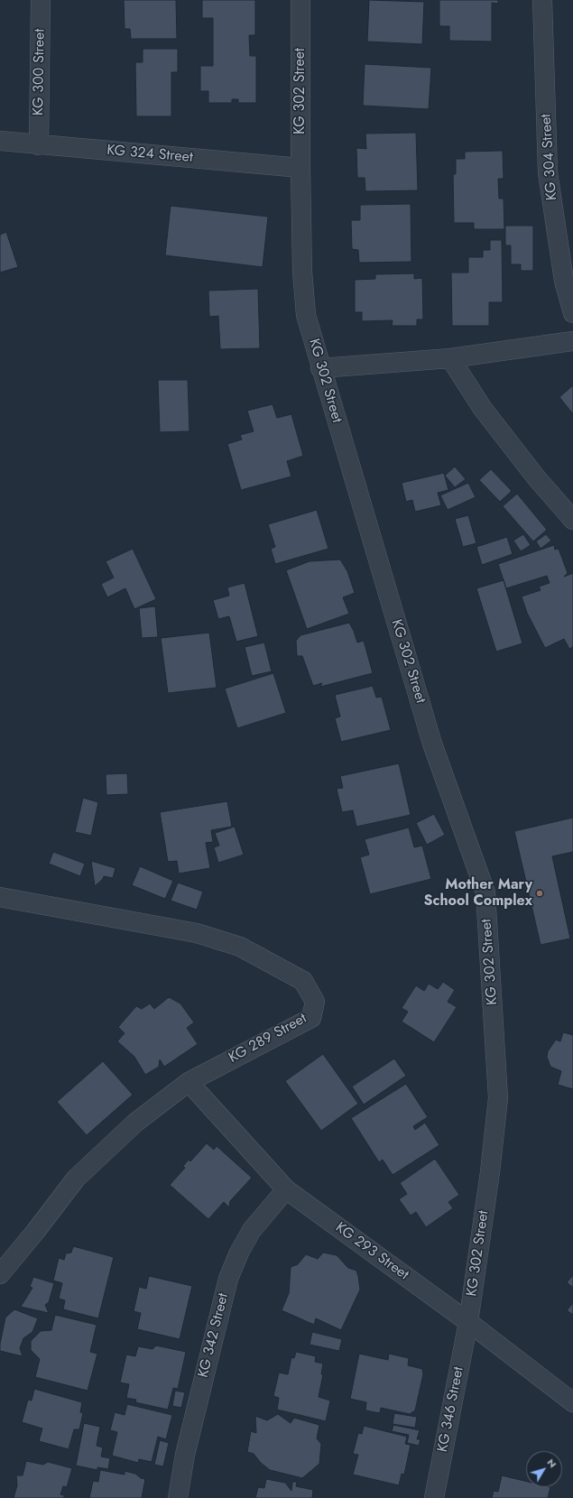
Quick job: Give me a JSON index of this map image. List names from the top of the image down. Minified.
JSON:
{"streets":{"street":["KG 300 Street","KG 302 Street","KG 324 Street","KG 304 Street","KG 289 Street","KG 293 Street","KG 342 Street","KG 346 Street"]},"crossings":[["KG 300 Street","KG 324 Street"],["KG 302 Street","KG 324 Street"],["KG 302 Street","KG 293 Street"],["KG 302 Street","KG 346 Street"],["KG 289 Street","KG 293 Street"],["KG 293 Street","KG 342 Street"],["KG 293 Street","KG 346 Street"]],"places":["Mother Mary School Complex"],"north":"top right"}
